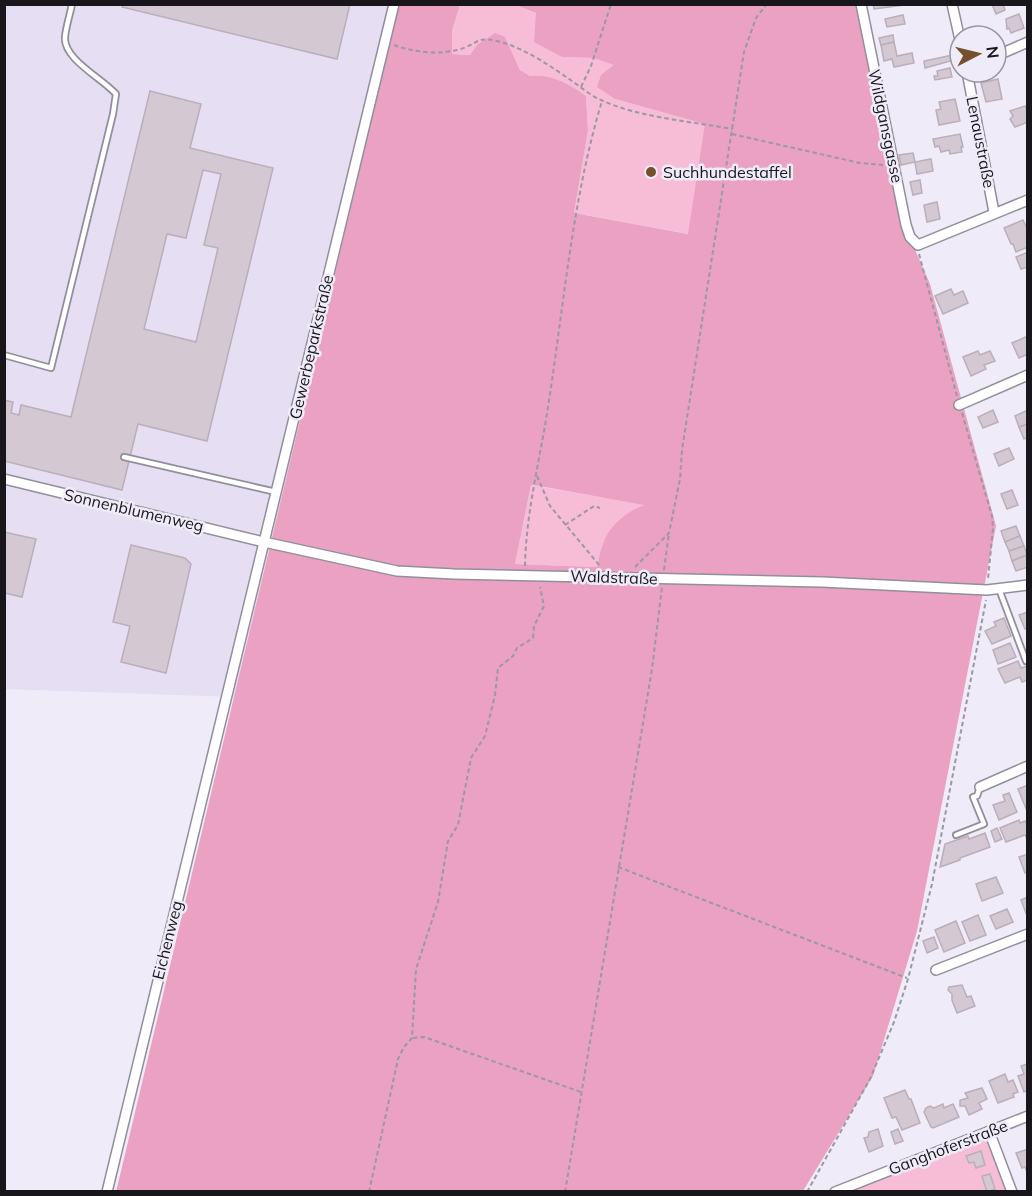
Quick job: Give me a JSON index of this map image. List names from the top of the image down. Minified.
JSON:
{"streets":{"street":["Wildgansgasse","Lenaustraße","Gewerbeparkstraße","Sonnenblumenweg","Waldstraße","Eichenweg","Ganghoferstraße"]},"crossings":[["Gewerbeparkstraße","Sonnenblumenweg"],["Gewerbeparkstraße","Waldstraße"],["Gewerbeparkstraße","Eichenweg"],["Sonnenblumenweg","Waldstraße"]],"places":["Suchhundestaffel"],"north":"right"}
